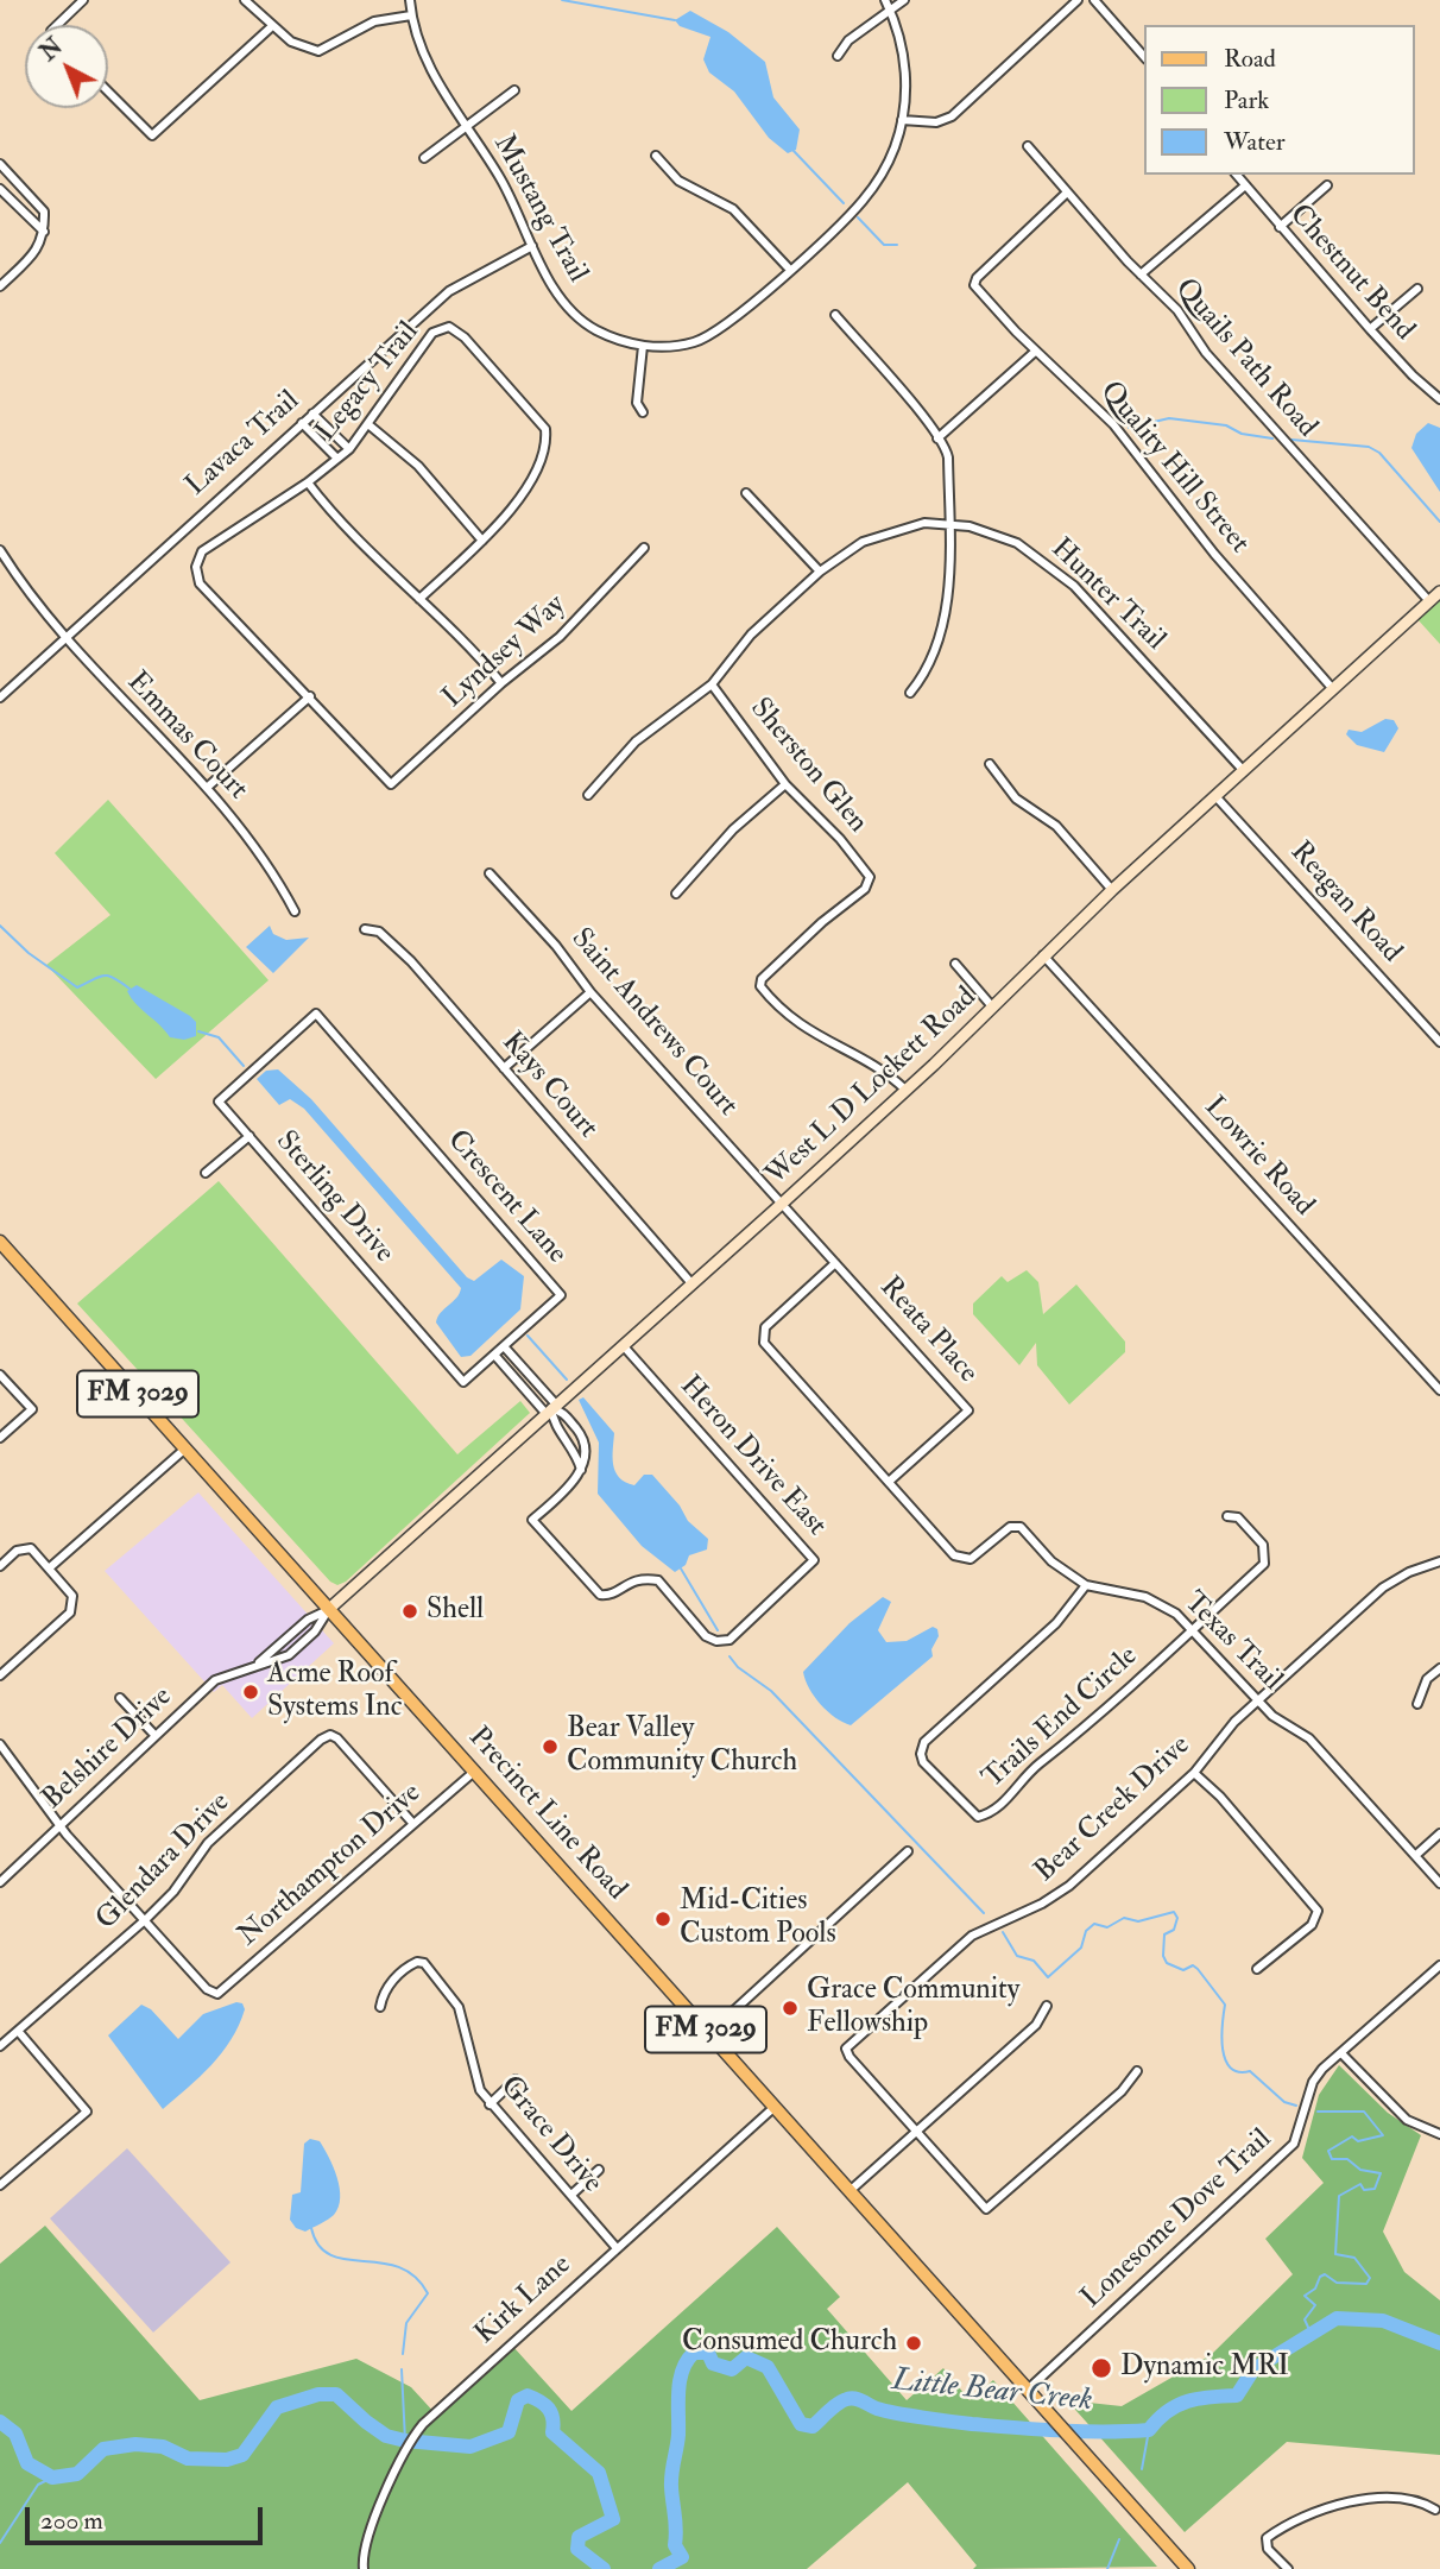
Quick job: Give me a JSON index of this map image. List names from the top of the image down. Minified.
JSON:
{"streets":{"main road":["West L D Lockett Road","FM 3029","Precinct Line Road"],"street":["Mustang Trail","Chestnut Bend","Quails Path Road","Legacy Trail","Lavaca Trail","Quality Hill Street","Hunter Trail","Lyndsey Way","Emmas Court","Sherston Glen","Reagan Road","Saint Andrews Court","Kays Court","Lowrie Road","Sterling Drive","Crescent Lane","Reata Place","Heron Drive East","Texas Trail","Trails End Circle","Belshire Drive","Bear Creek Drive","Glendara Drive","Northampton Drive","Grace Drive","Lonesome Dove Trail","Kirk Lane"]},"crossings":[["Mustang Trail","Lavaca Trail"],["Quails Path Road","Quality Hill Street"],["Quails Path Road","West L D Lockett Road"],["Legacy Trail","Lyndsey Way"],["Lavaca Trail","Emmas Court"],["Quality Hill Street","West L D Lockett Road"],["Hunter Trail","Sherston Glen"],["Hunter Trail","West L D Lockett Road"],["Sherston Glen","West L D Lockett Road"],["Reagan Road","West L D Lockett Road"],["Saint Andrews Court","West L D Lockett Road"],["Saint Andrews Court","Reata Place"],["Kays Court","West L D Lockett Road"],["West L D Lockett Road","Lowrie Road"],["West L D Lockett Road","Reata Place"],["West L D Lockett Road","Heron Drive East"],["West L D Lockett Road","Belshire Drive"],["West L D Lockett Road","Precinct Line Road"],["Sterling Drive","Crescent Lane"],["Reata Place","Texas Trail"],["Texas Trail","Trails End Circle"],["Texas Trail","Bear Creek Drive"],["Belshire Drive","Precinct Line Road"],["Precinct Line Road","Northampton Drive"],["Precinct Line Road","Lonesome Dove Trail"],["Precinct Line Road","Kirk Lane"],["Glendara Drive","Northampton Drive"],["Grace Drive","Kirk Lane"]],"water":["Little Bear Creek"],"places":["Shell","Acme Roof Systems Inc","Bear Valley Community Church","Mid-Cities Custom Pools","Grace Community Fellowship","Consumed Church","Dynamic MRI"],"legend":["Road","Park","Water"],"scale_bar":"200 m","north":"top left"}
